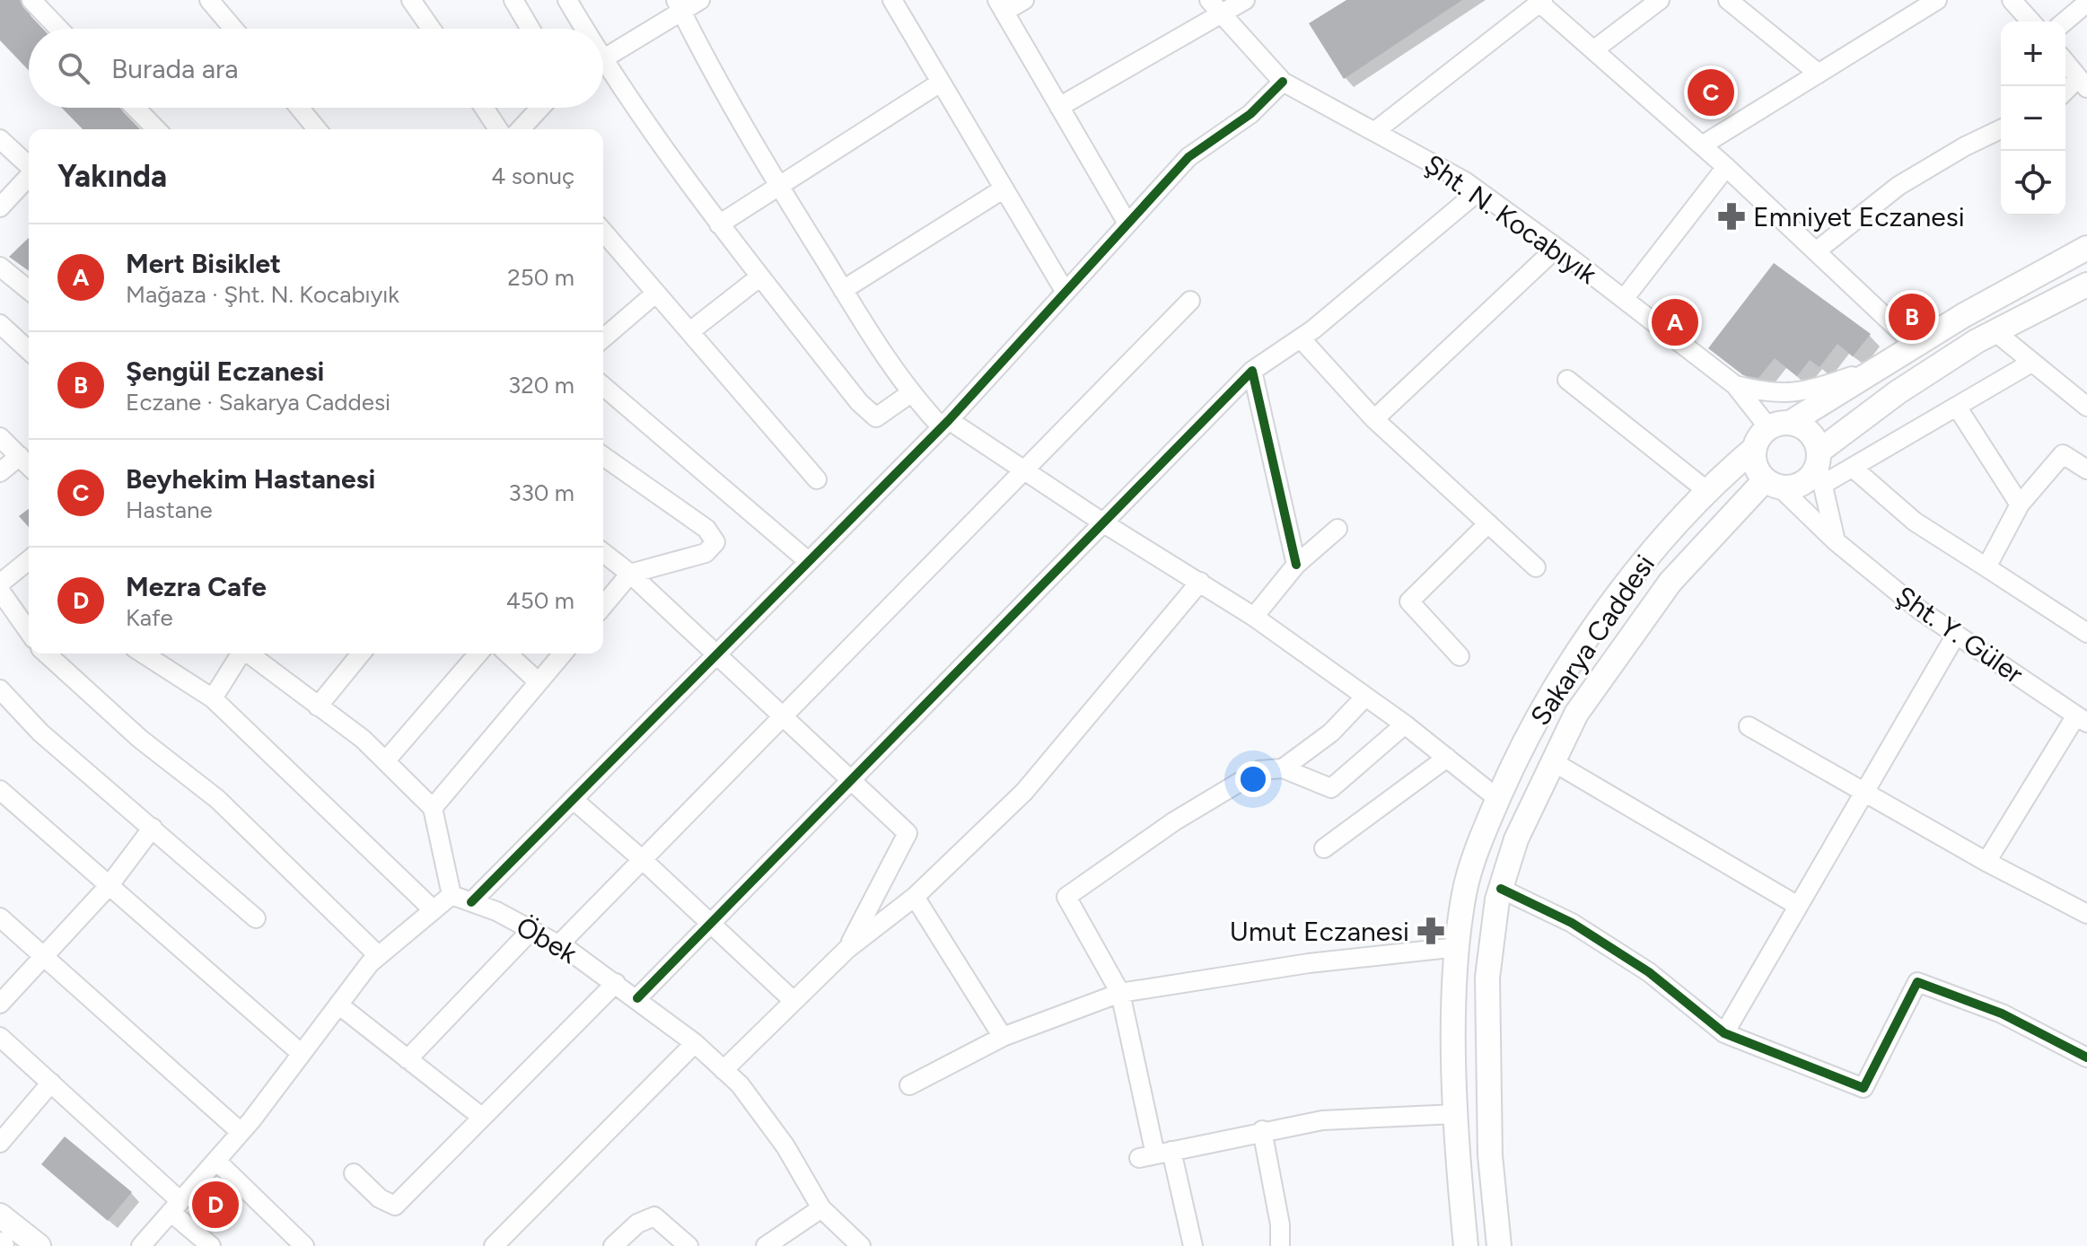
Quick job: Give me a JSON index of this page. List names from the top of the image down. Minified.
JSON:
{"streets":{"main road":["Sakarya Caddesi"],"street":["Şht. N. Kocabıyık","Şht. Y. Güler","Öbek"]},"crossings":[["Şht. N. Kocabıyık","Şht. Y. Güler"],["Şht. N. Kocabıyık","Sakarya Caddesi"],["Şht. Y. Güler","Sakarya Caddesi"]],"places":{"pharmacy":["Emniyet Eczanesi","Umut Eczanesi"]},"page":{"map_buttons":["+","−"],"search":"Burada ara","pins":["C","B","A","D"],"heading":["Yakında","4 sonuç"],"list":[{"mark":"A","name":"Mert Bisiklet","note":"Mağaza · Şht. N. Kocabıyık","value":"250 m"},{"mark":"B","name":"Şengül Eczanesi","note":"Eczane · Sakarya Caddesi","value":"320 m"},{"mark":"C","name":"Beyhekim Hastanesi","note":"Hastane","value":"330 m"},{"mark":"D","name":"Mezra Cafe","note":"Kafe","value":"450 m"}]}}
